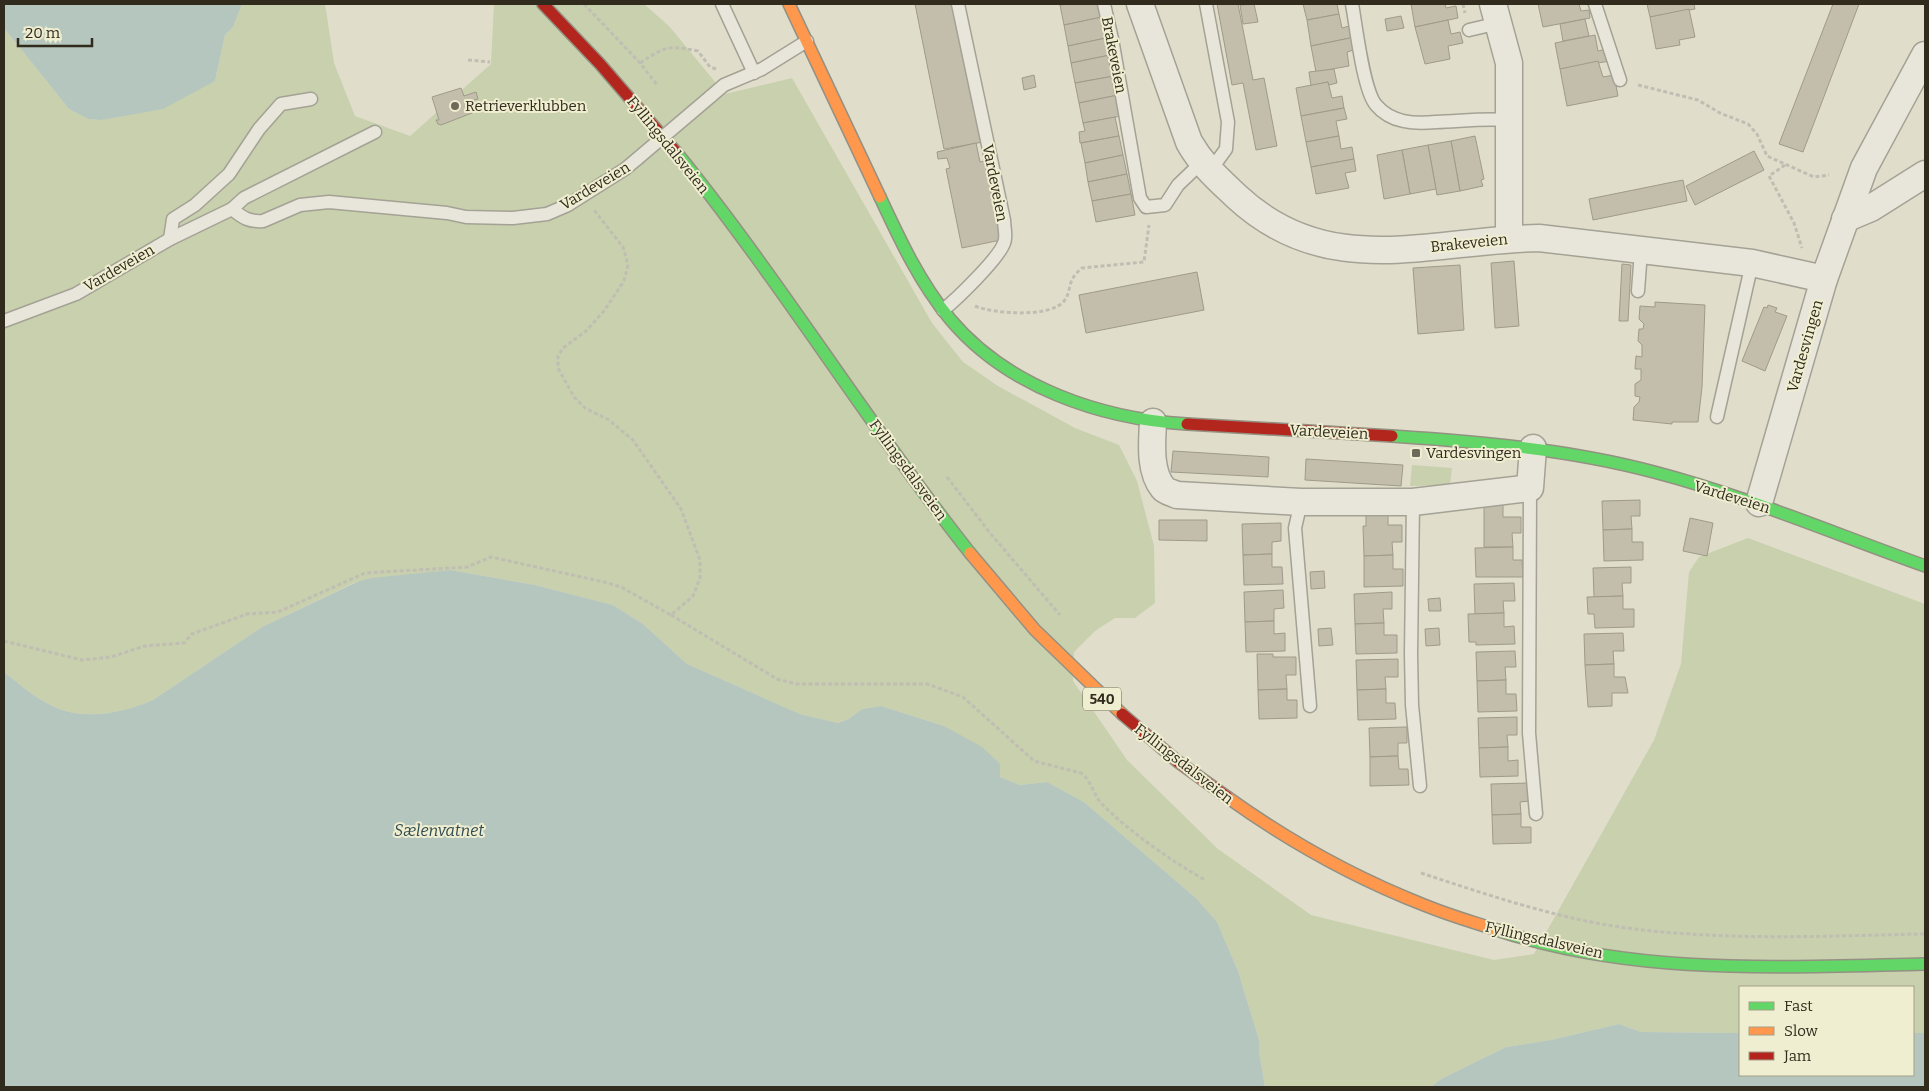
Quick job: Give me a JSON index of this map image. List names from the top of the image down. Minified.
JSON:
{"streets":{"main road":["Fyllingsdalsveien","Vardeveien","540"],"street":["Brakeveien","Vardesvingen"]},"crossings":[["Brakeveien","Vardesvingen"],["Vardeveien","Vardesvingen"]],"water":["Sælenvatnet"],"places":{"other":["Retrieverklubben"],"transit":["Vardesvingen"]},"legend":["Fast","Slow","Jam"],"scale_bar":"20 m"}
